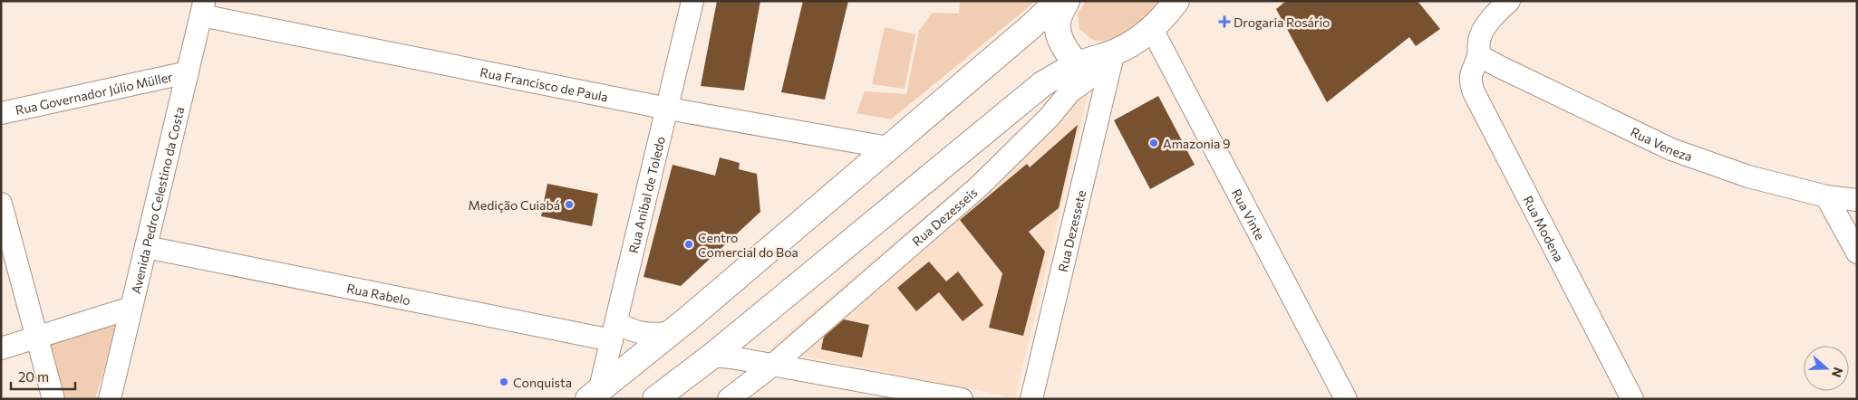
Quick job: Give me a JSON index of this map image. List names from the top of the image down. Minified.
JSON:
{"streets":{"street":["Rua Francisco de Paula","Rua Governador Júlio Müller","Rua Veneza","Rua Anibal de Toledo","Avenida Pedro Celestino da Costa","Rua Vinte","Rua Dezesseis","Rua Modena","Rua Dezessete","Rua Rabelo"]},"crossings":[["Rua Francisco de Paula","Rua Anibal de Toledo"],["Rua Francisco de Paula","Avenida Pedro Celestino da Costa"],["Rua Governador Júlio Müller","Avenida Pedro Celestino da Costa"],["Rua Veneza","Rua Modena"],["Rua Anibal de Toledo","Rua Rabelo"],["Avenida Pedro Celestino da Costa","Rua Rabelo"],["Rua Dezesseis","Rua Dezessete"]],"places":{"health":["Drogaria Rosário"],"other":["Amazonia 9","Medição Cuiabá","Centro Comercial do Boa","Conquista"]},"scale_bar":"20 m","north":"right"}
